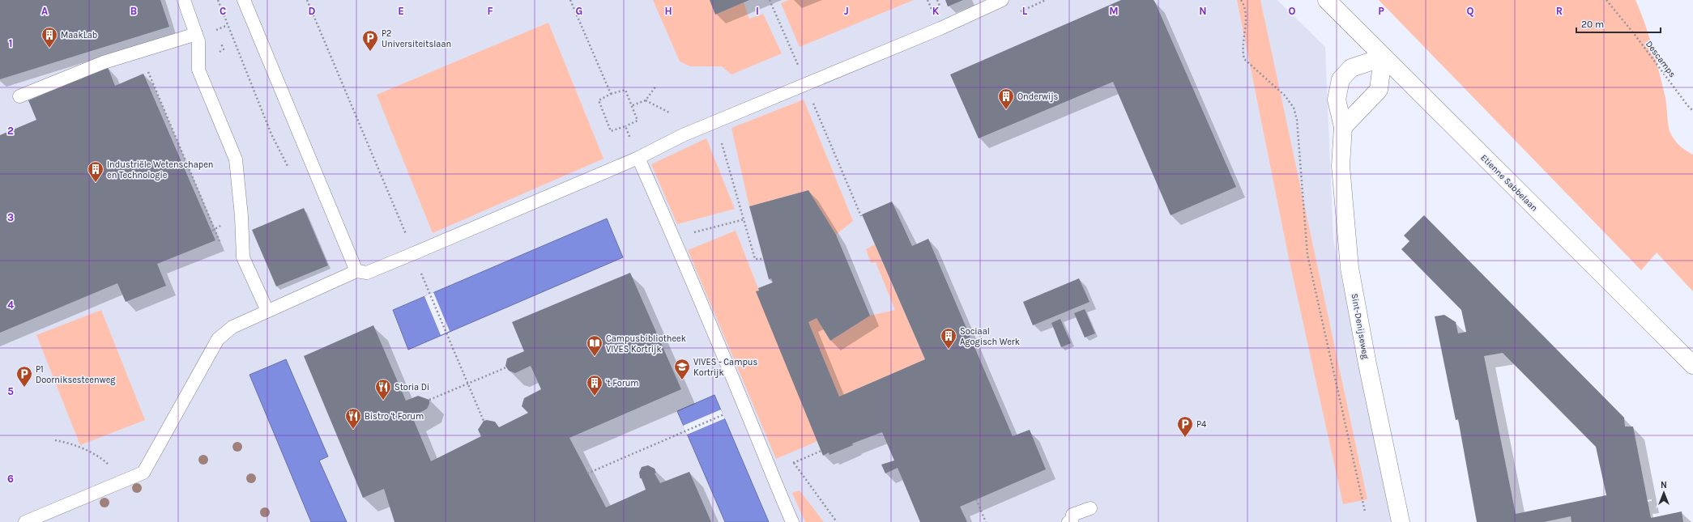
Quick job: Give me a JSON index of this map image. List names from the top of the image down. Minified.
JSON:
{"streets":{"street":["Etienne Sabbelaan","Sint-Denijseweg"],"path":["Descamps"]},"crossings":[["Etienne Sabbelaan","Sint-Denijseweg"]],"places":{"building":["MaakLab","Onderwijs","Industriële Wetenschapen en Technologie","Sociaal Agogisch Werk","'t Forum"],"parking":["P2 Universiteitslaan","P1 Doorniksesteenweg","P4"],"library":["Campusbibliotheek VIVES Kortrijk"],"school or university":["VIVES - Campus Kortrijk"],"restaurant":["Storia Di","Bistro 't Forum"]},"scale_bar":"20 m","north":"top","grid":{"columns":["A","B","C","D","E","F","G","H","I","J","K","L","M","N","O","P","Q","R"],"rows":["1","2","3","4","5","6"]}}
